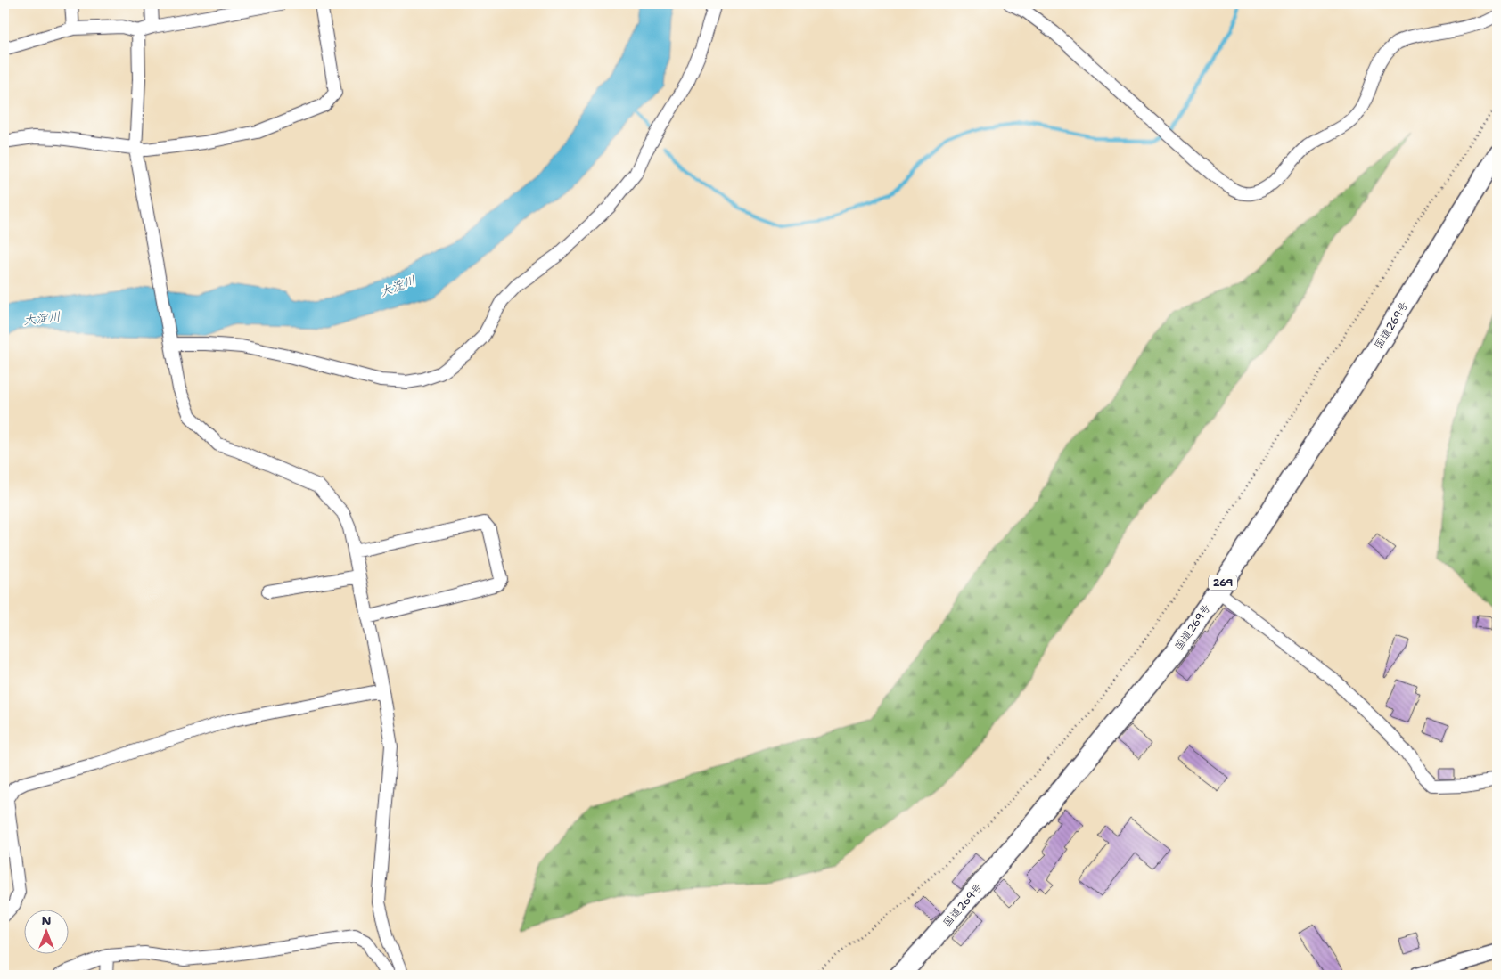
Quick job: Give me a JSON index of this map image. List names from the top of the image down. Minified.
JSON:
{"streets":{"highway":["国道269号","269"]},"water":["大淀川"],"north":"top"}
